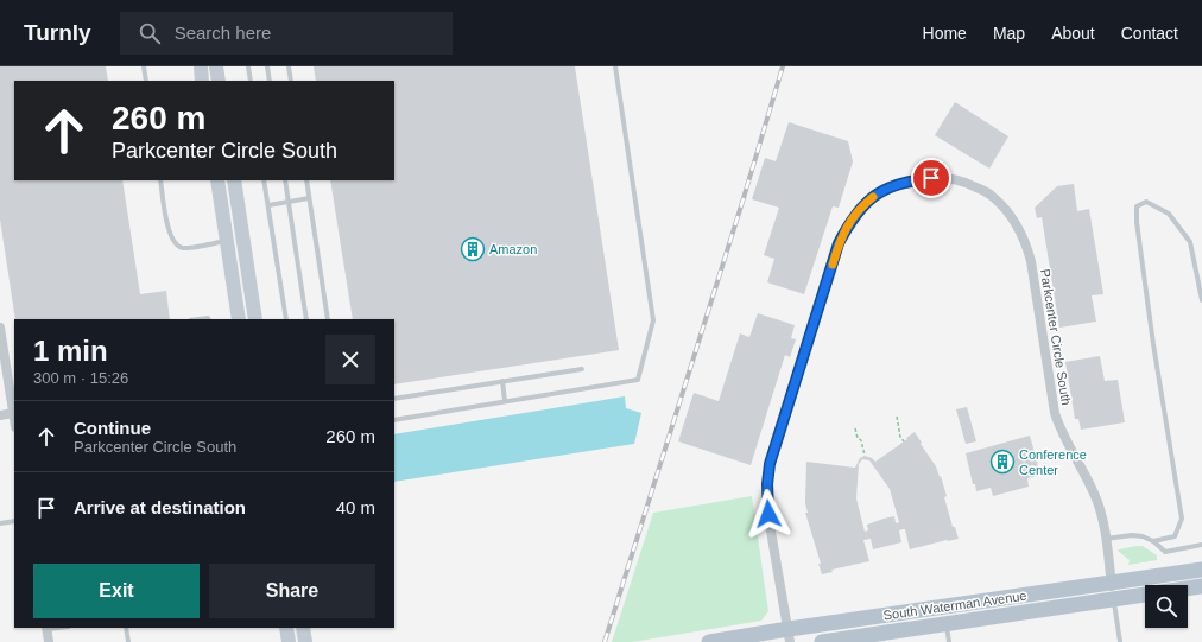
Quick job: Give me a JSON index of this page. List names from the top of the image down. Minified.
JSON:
{"streets":{"main road":["South Waterman Avenue"],"street":["Parkcenter Circle South"]},"crossings":[["Parkcenter Circle South","South Waterman Avenue"]],"places":{"building":["Amazon","Conference Center"]},"page":{"header":"Turnly","search":"Search here","nav":["Home","Map","About","Contact"],"turn":["260 m","Parkcenter Circle South"],"heading":["1 min","300 m · 15:26"],"list":[{"name":"Continue","note":"Parkcenter Circle South","value":"260 m"},{"name":"Arrive at destination","value":"40 m"}],"buttons":["Exit","Share"]}}
